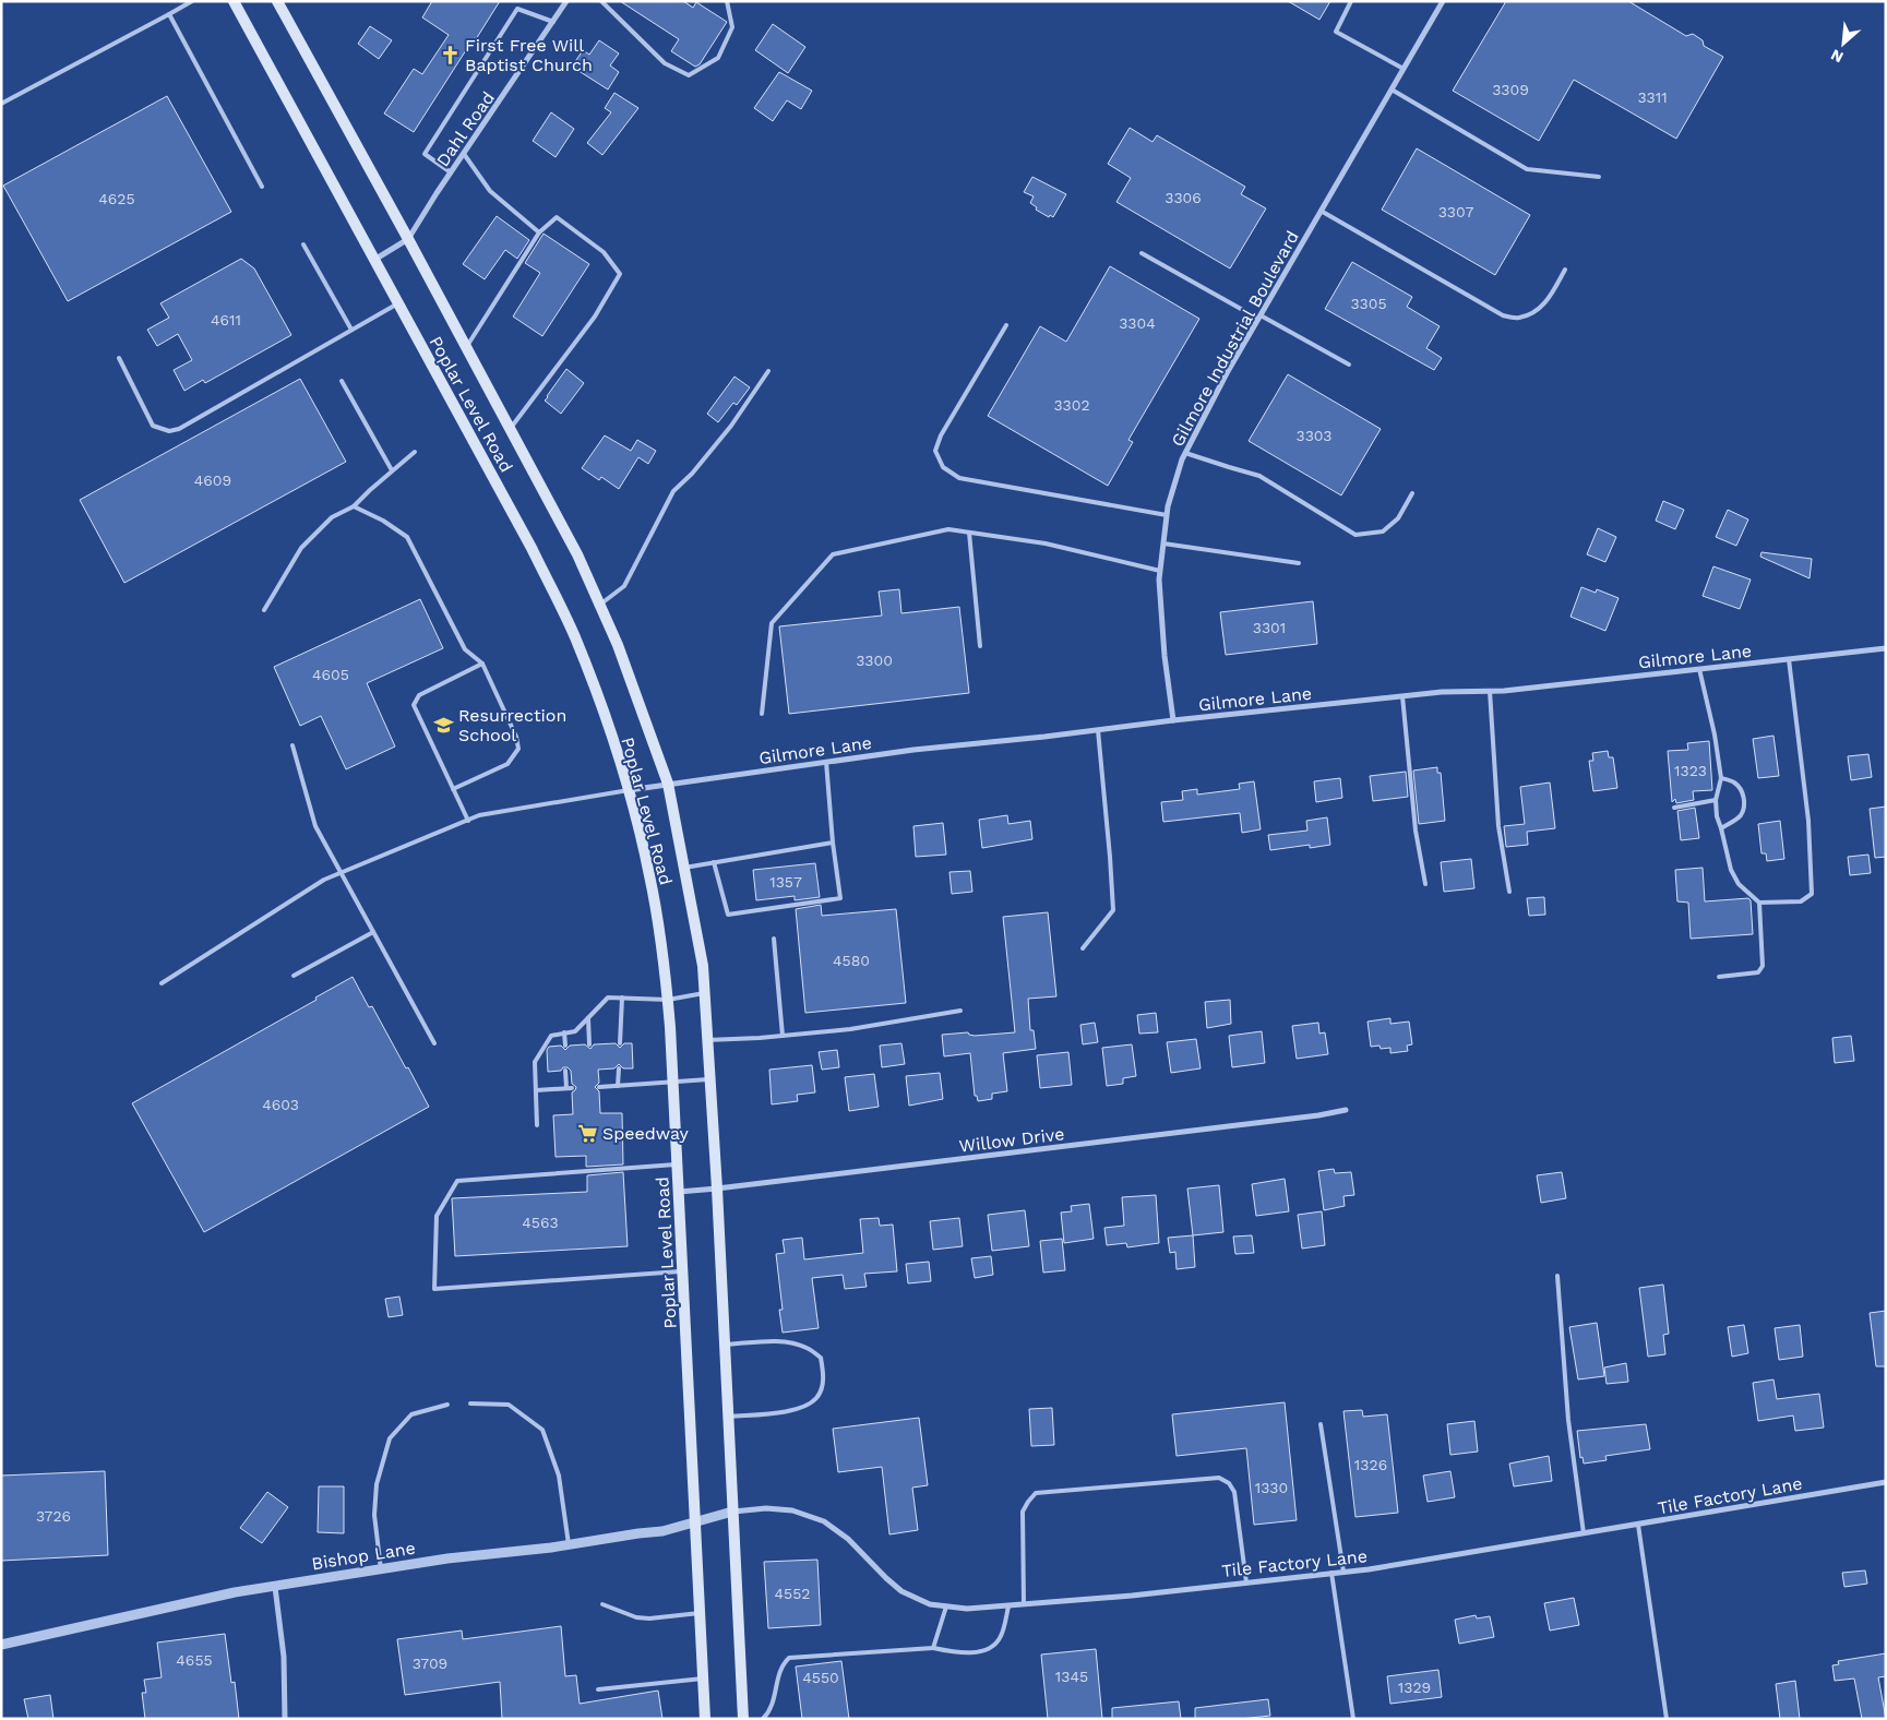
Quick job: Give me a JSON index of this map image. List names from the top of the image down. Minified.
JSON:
{"streets":{"main road":["Poplar Level Road"],"street":["Dahl Road","Gilmore Industrial Boulevard","Gilmore Lane","Willow Drive","Tile Factory Lane","Bishop Lane"]},"crossings":[["Dahl Road","Poplar Level Road"],["Gilmore Industrial Boulevard","Gilmore Lane"],["Poplar Level Road","Gilmore Lane"],["Poplar Level Road","Willow Drive"],["Poplar Level Road","Tile Factory Lane"],["Poplar Level Road","Bishop Lane"],["Tile Factory Lane","Bishop Lane"]],"places":{"church":["First Free Will Baptist Church"],"school or university":["Resurrection School"],"supermarket":["Speedway"]},"house_numbers":["3309","3311","3306","4625","3307","3305","4611","3304","3302","3303","4609","3301","3300","4605","1323","1357","4580","4603","4563","1326","1330","3726","4552","4655","3709","1345","4550","1329"],"north":"bottom left"}
